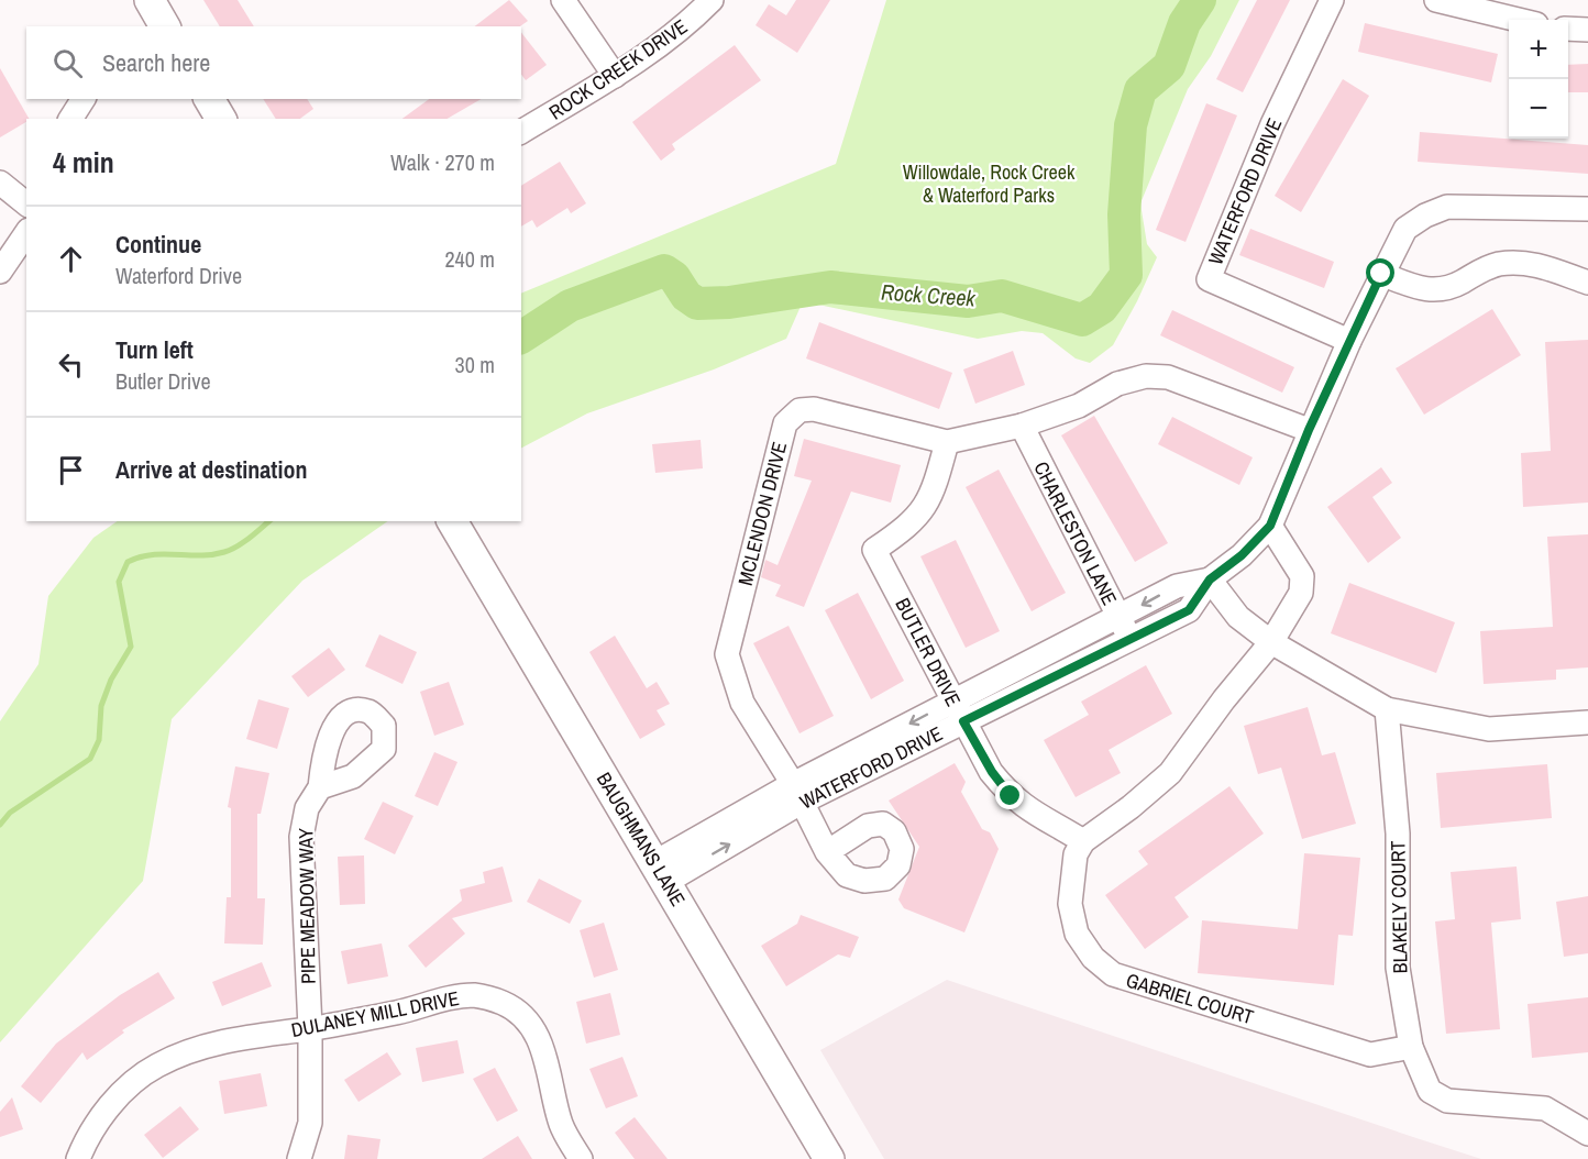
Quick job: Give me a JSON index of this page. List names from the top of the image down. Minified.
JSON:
{"streets":{"main road":["BAUGHMANS LANE"],"street":["ROCK CREEK DRIVE","WATERFORD DRIVE","MCLENDON DRIVE","CHARLESTON LANE","BUTLER DRIVE","PIPE MEADOW WAY","BLAKELY COURT","GABRIEL COURT","DULANEY MILL DRIVE"]},"crossings":[["WATERFORD DRIVE","MCLENDON DRIVE"],["WATERFORD DRIVE","CHARLESTON LANE"],["WATERFORD DRIVE","BUTLER DRIVE"],["WATERFORD DRIVE","BAUGHMANS LANE"],["MCLENDON DRIVE","CHARLESTON LANE"],["MCLENDON DRIVE","BUTLER DRIVE"],["BUTLER DRIVE","GABRIEL COURT"],["PIPE MEADOW WAY","DULANEY MILL DRIVE"],["BLAKELY COURT","GABRIEL COURT"]],"water":["Rock Creek"],"parks":["Willowdale, Rock Creek & Waterford Parks"],"page":{"map_buttons":["+","−"],"search":"Search here","heading":["4 min","Walk · 270 m"],"list":[["Continue","Waterford Drive","240 m"],["Turn left","Butler Drive","30 m"],"Arrive at destination"]}}
